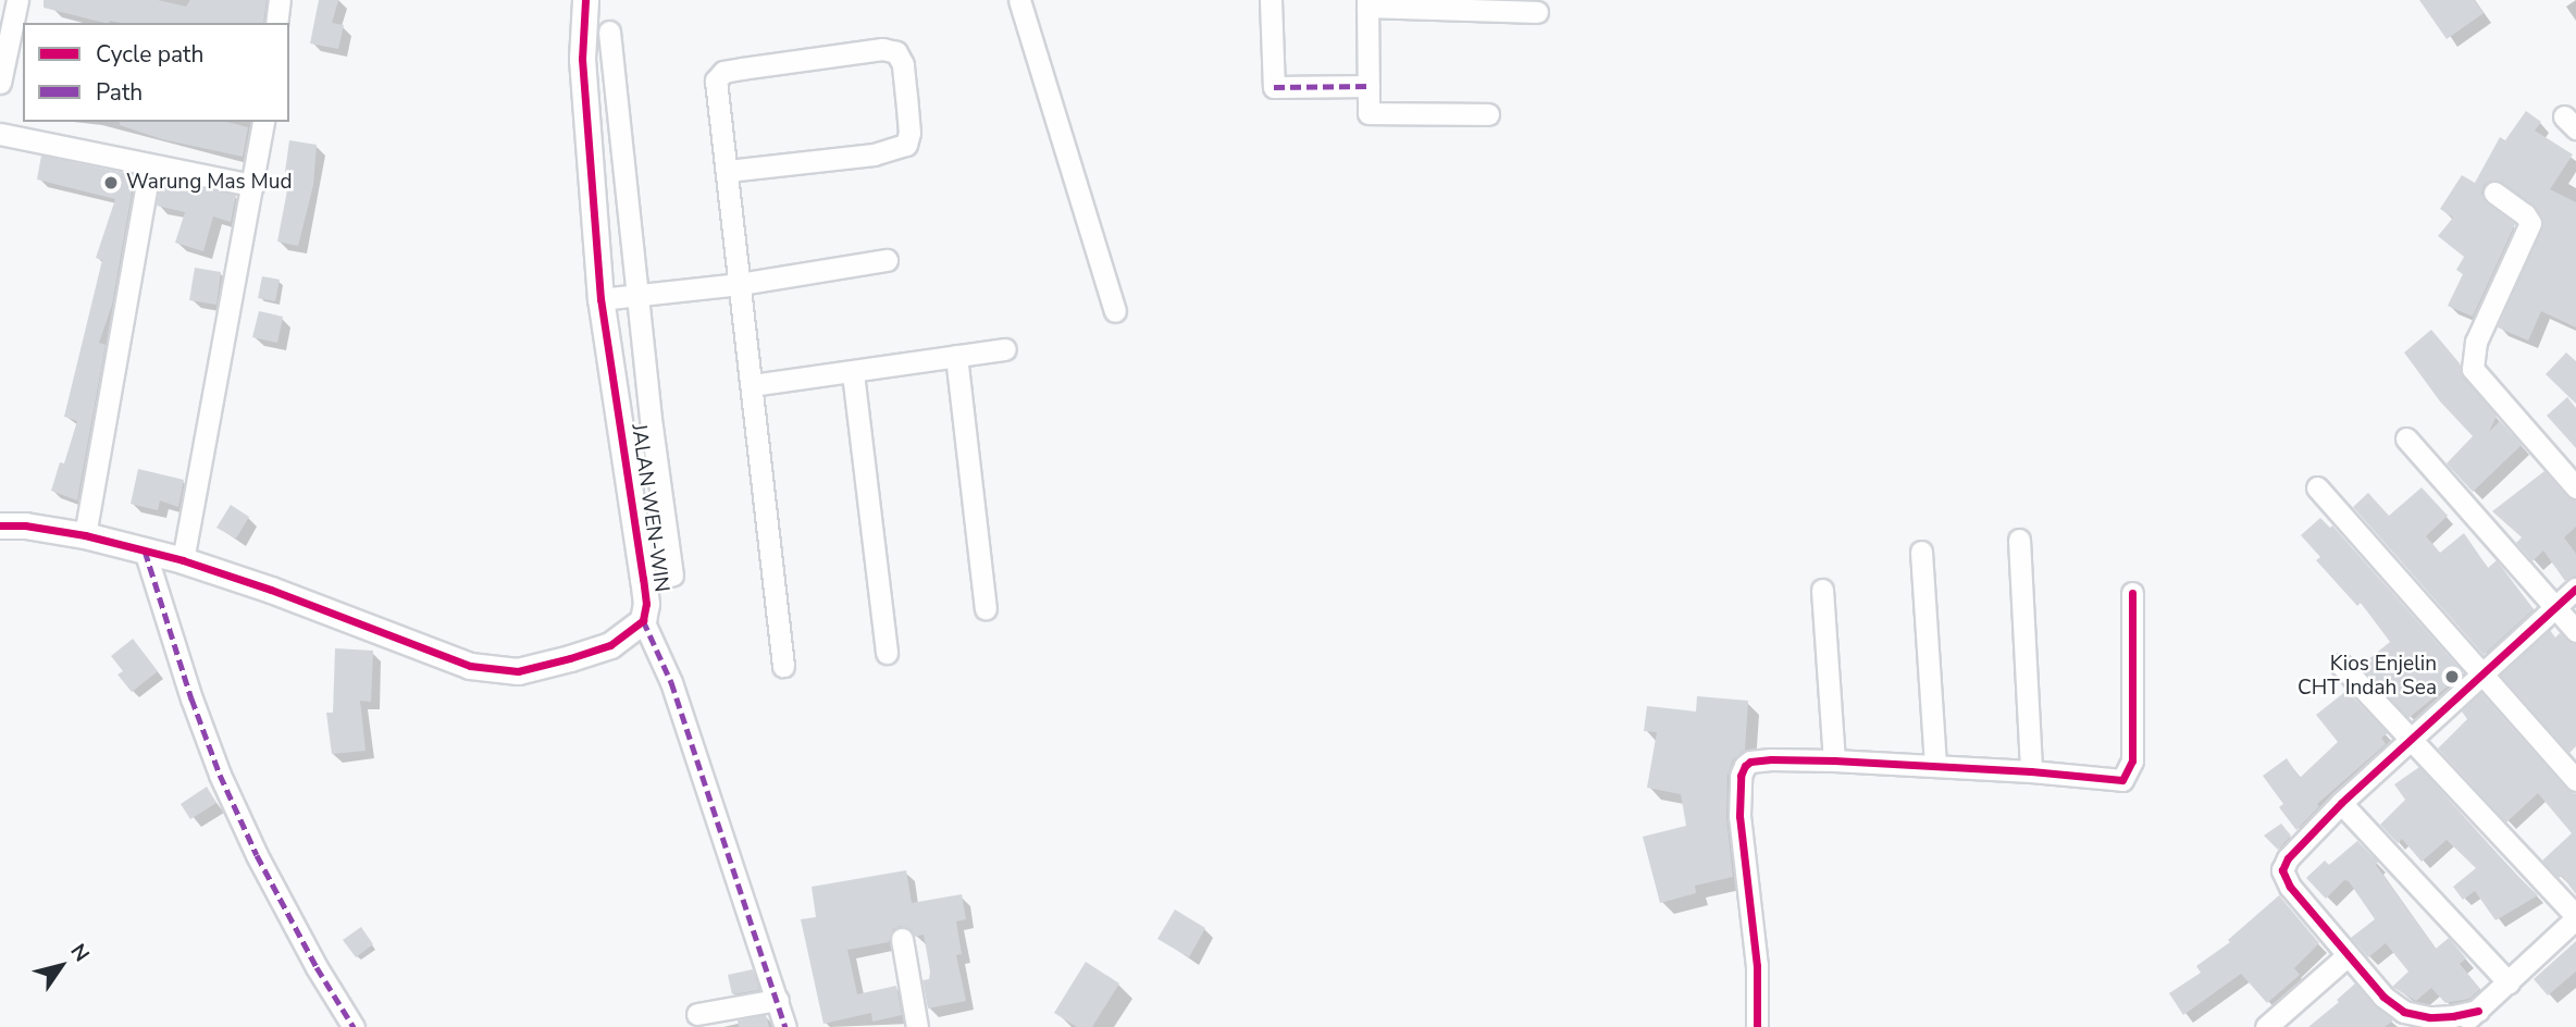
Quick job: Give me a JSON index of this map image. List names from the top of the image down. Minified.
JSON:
{"streets":{"street":["JALAN WEN-WIN"]},"places":["Warung Mas Mud","Kios Enjelin CHT Indah Sea"],"legend":["Cycle path","Path"],"north":"top right"}
